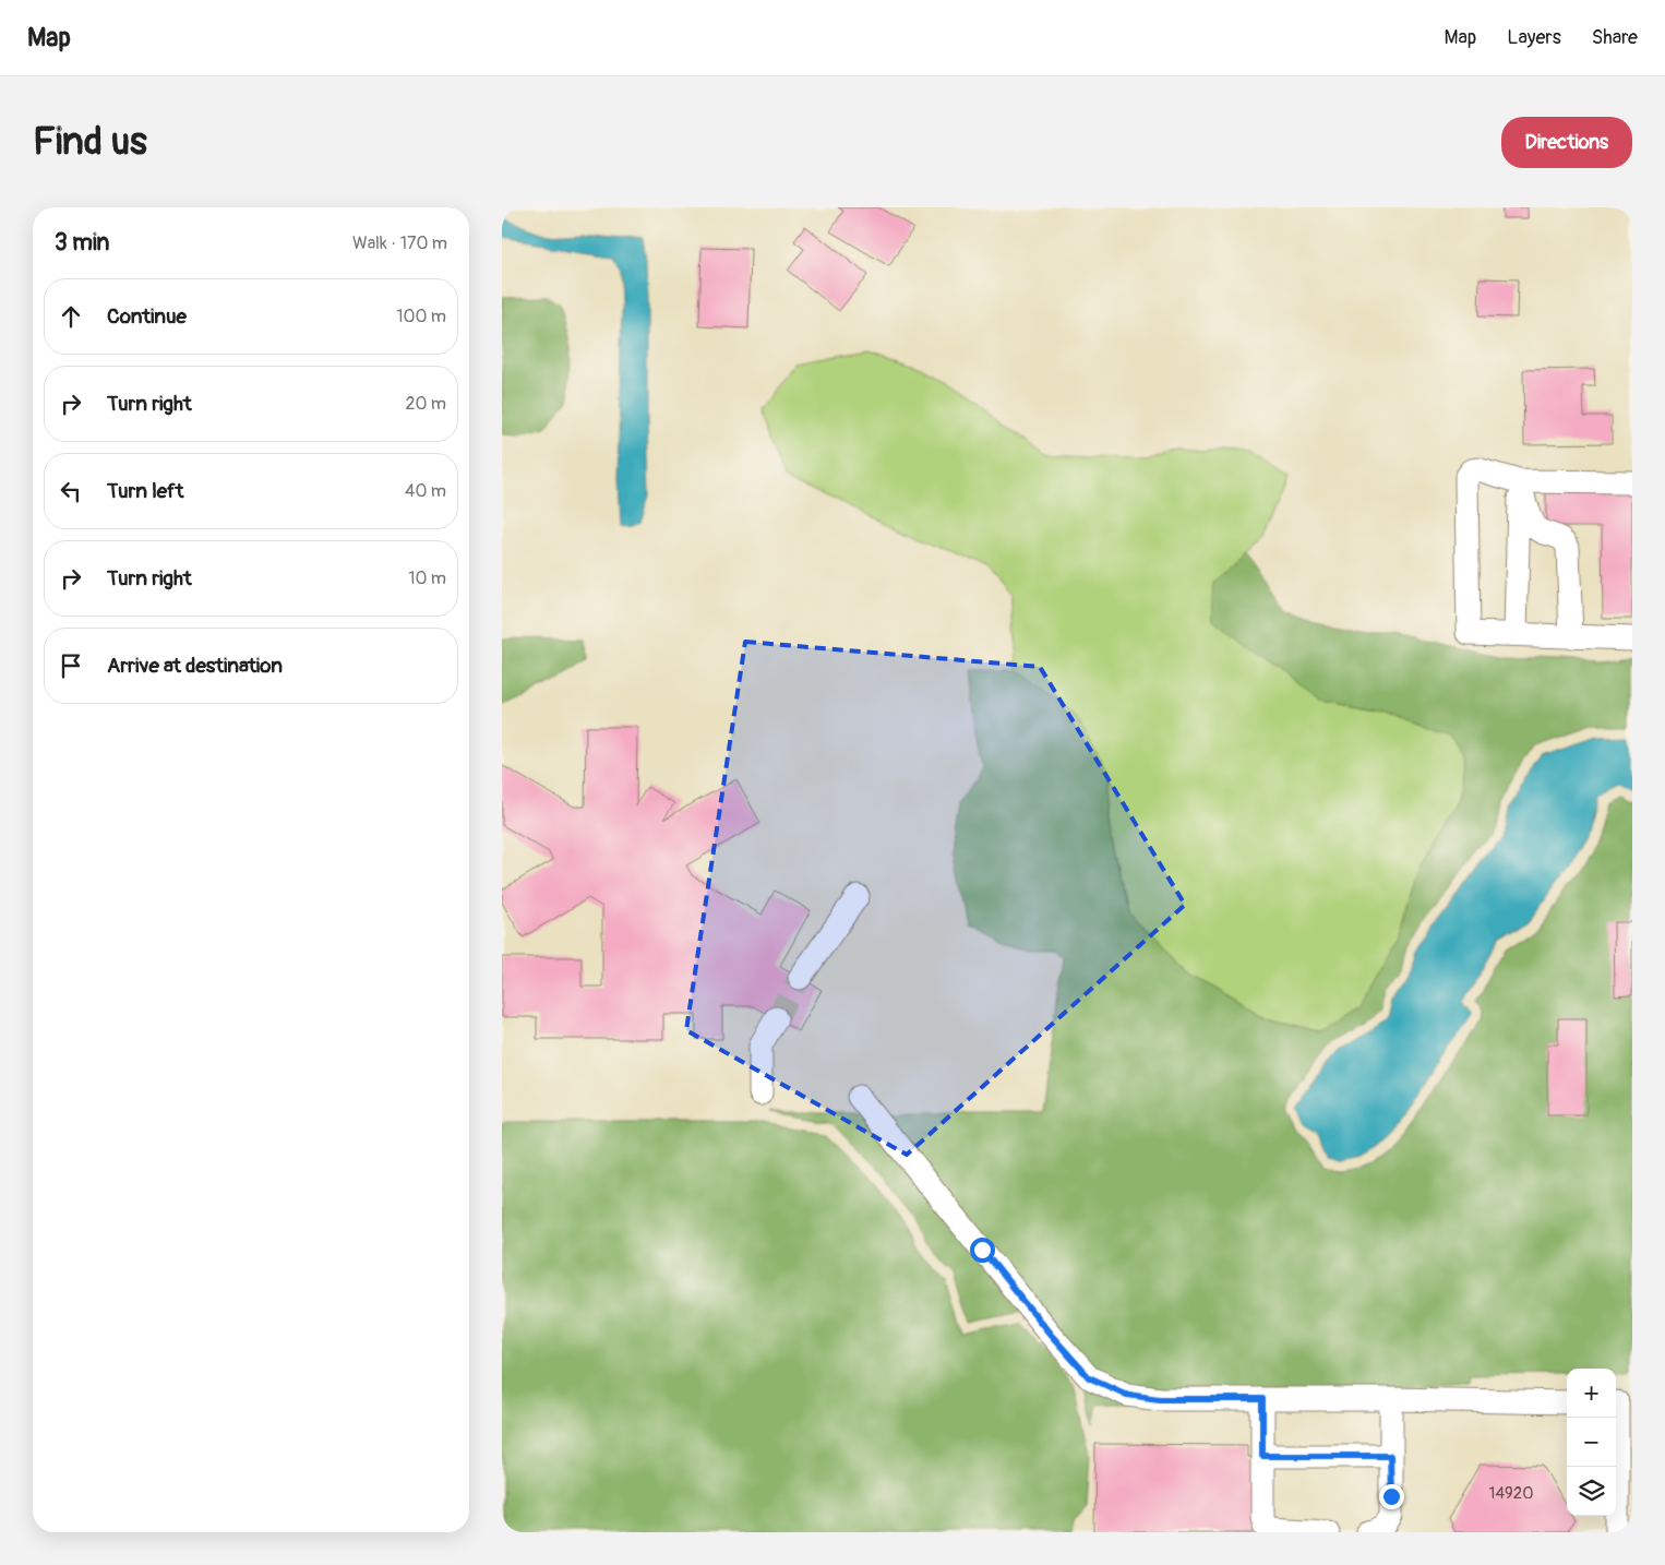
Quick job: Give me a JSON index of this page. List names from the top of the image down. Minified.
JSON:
{"house_numbers":["14920"],"page":{"header":"Map","nav":["Map","Layers","Share"],"buttons":"Directions","title":"Find us","heading":["3 min","Walk · 170 m"],"list":[["Continue","100 m"],["Turn right","20 m"],["Turn left","40 m"],["Turn right","10 m"],"Arrive at destination"],"map_buttons":["+","−"]}}
